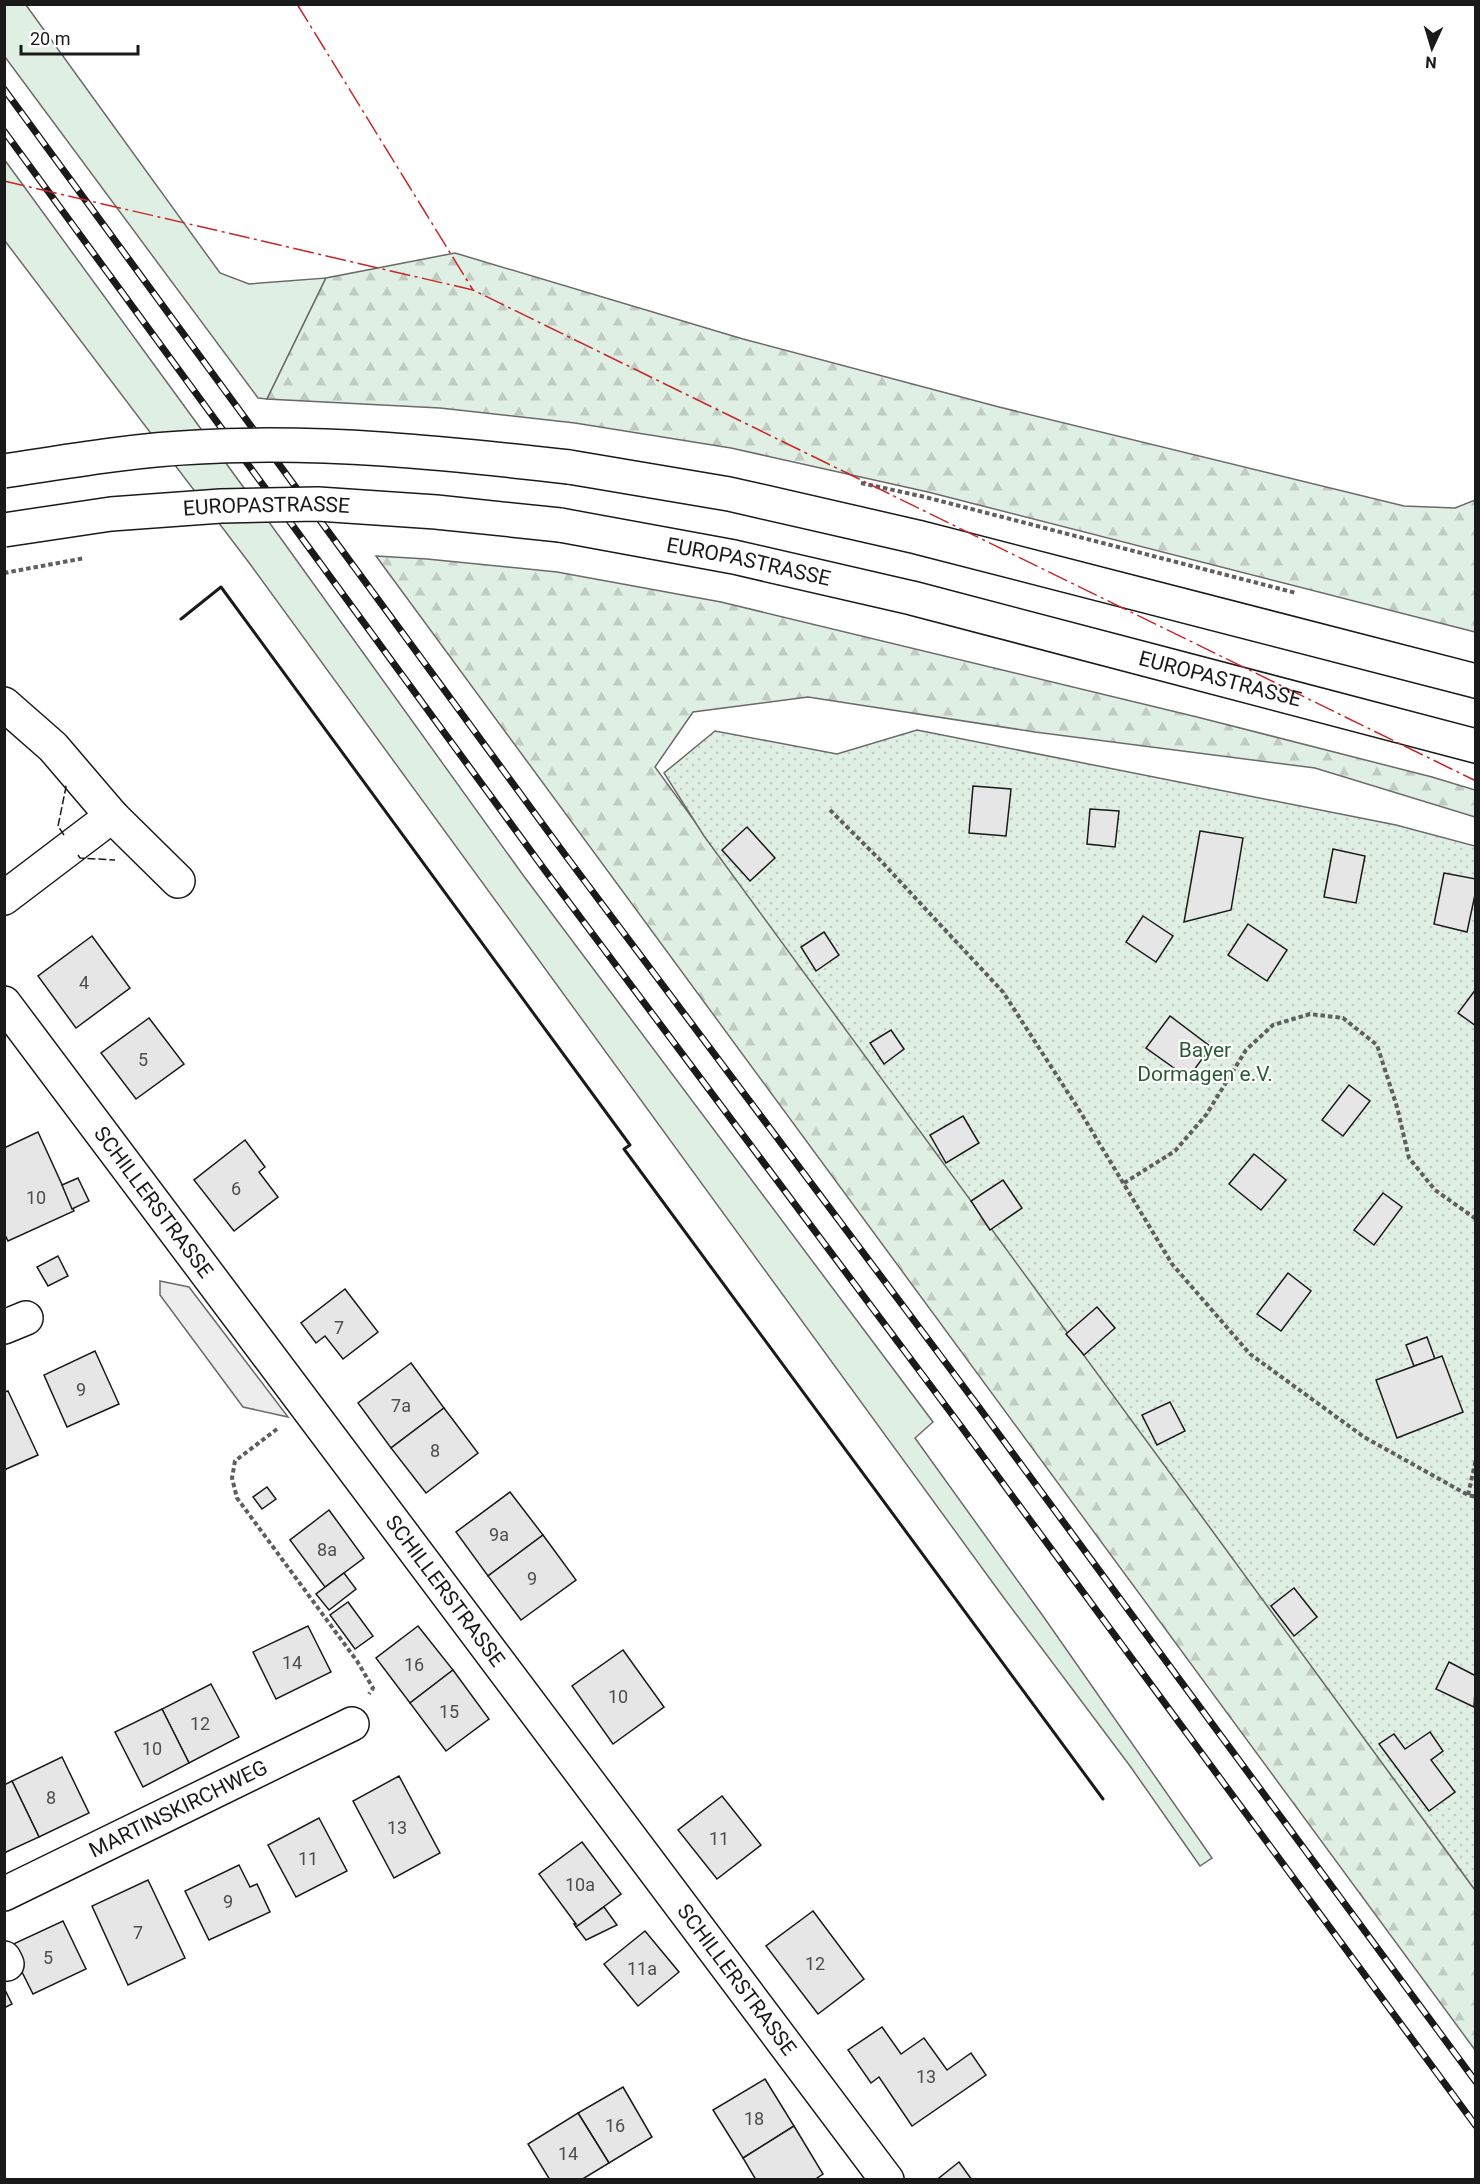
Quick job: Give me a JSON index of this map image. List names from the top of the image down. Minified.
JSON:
{"streets":{"main road":["EUROPASTRASSE","SCHILLERSTRASSE","MARTINSKIRCHWEG"]},"parks":["Bayer Dormagen e.V."],"house_numbers":["4","5","6","10","7","9","7a","8","9a","8a","9","14","16","10","15","12","10","8","13","11","11","10a","9","7","5","12","11a","13","18","16","14"],"scale_bar":"20 m","north":"bottom"}
